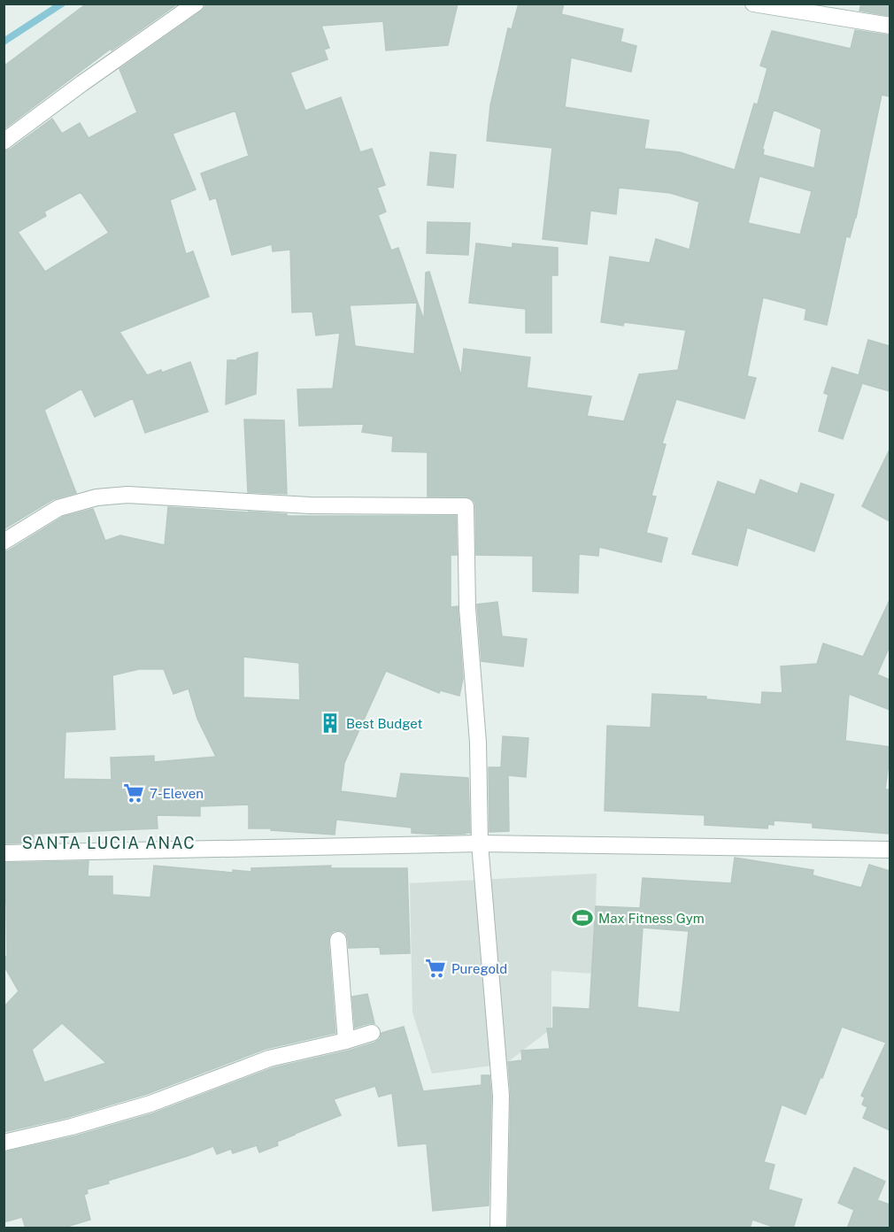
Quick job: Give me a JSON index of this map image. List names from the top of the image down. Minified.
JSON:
{"districts":["SANTA LUCIA ANAC"],"places":{"building":["Best Budget"],"supermarket":["7-Eleven","Puregold"],"sports":["Max Fitness Gym"]}}
